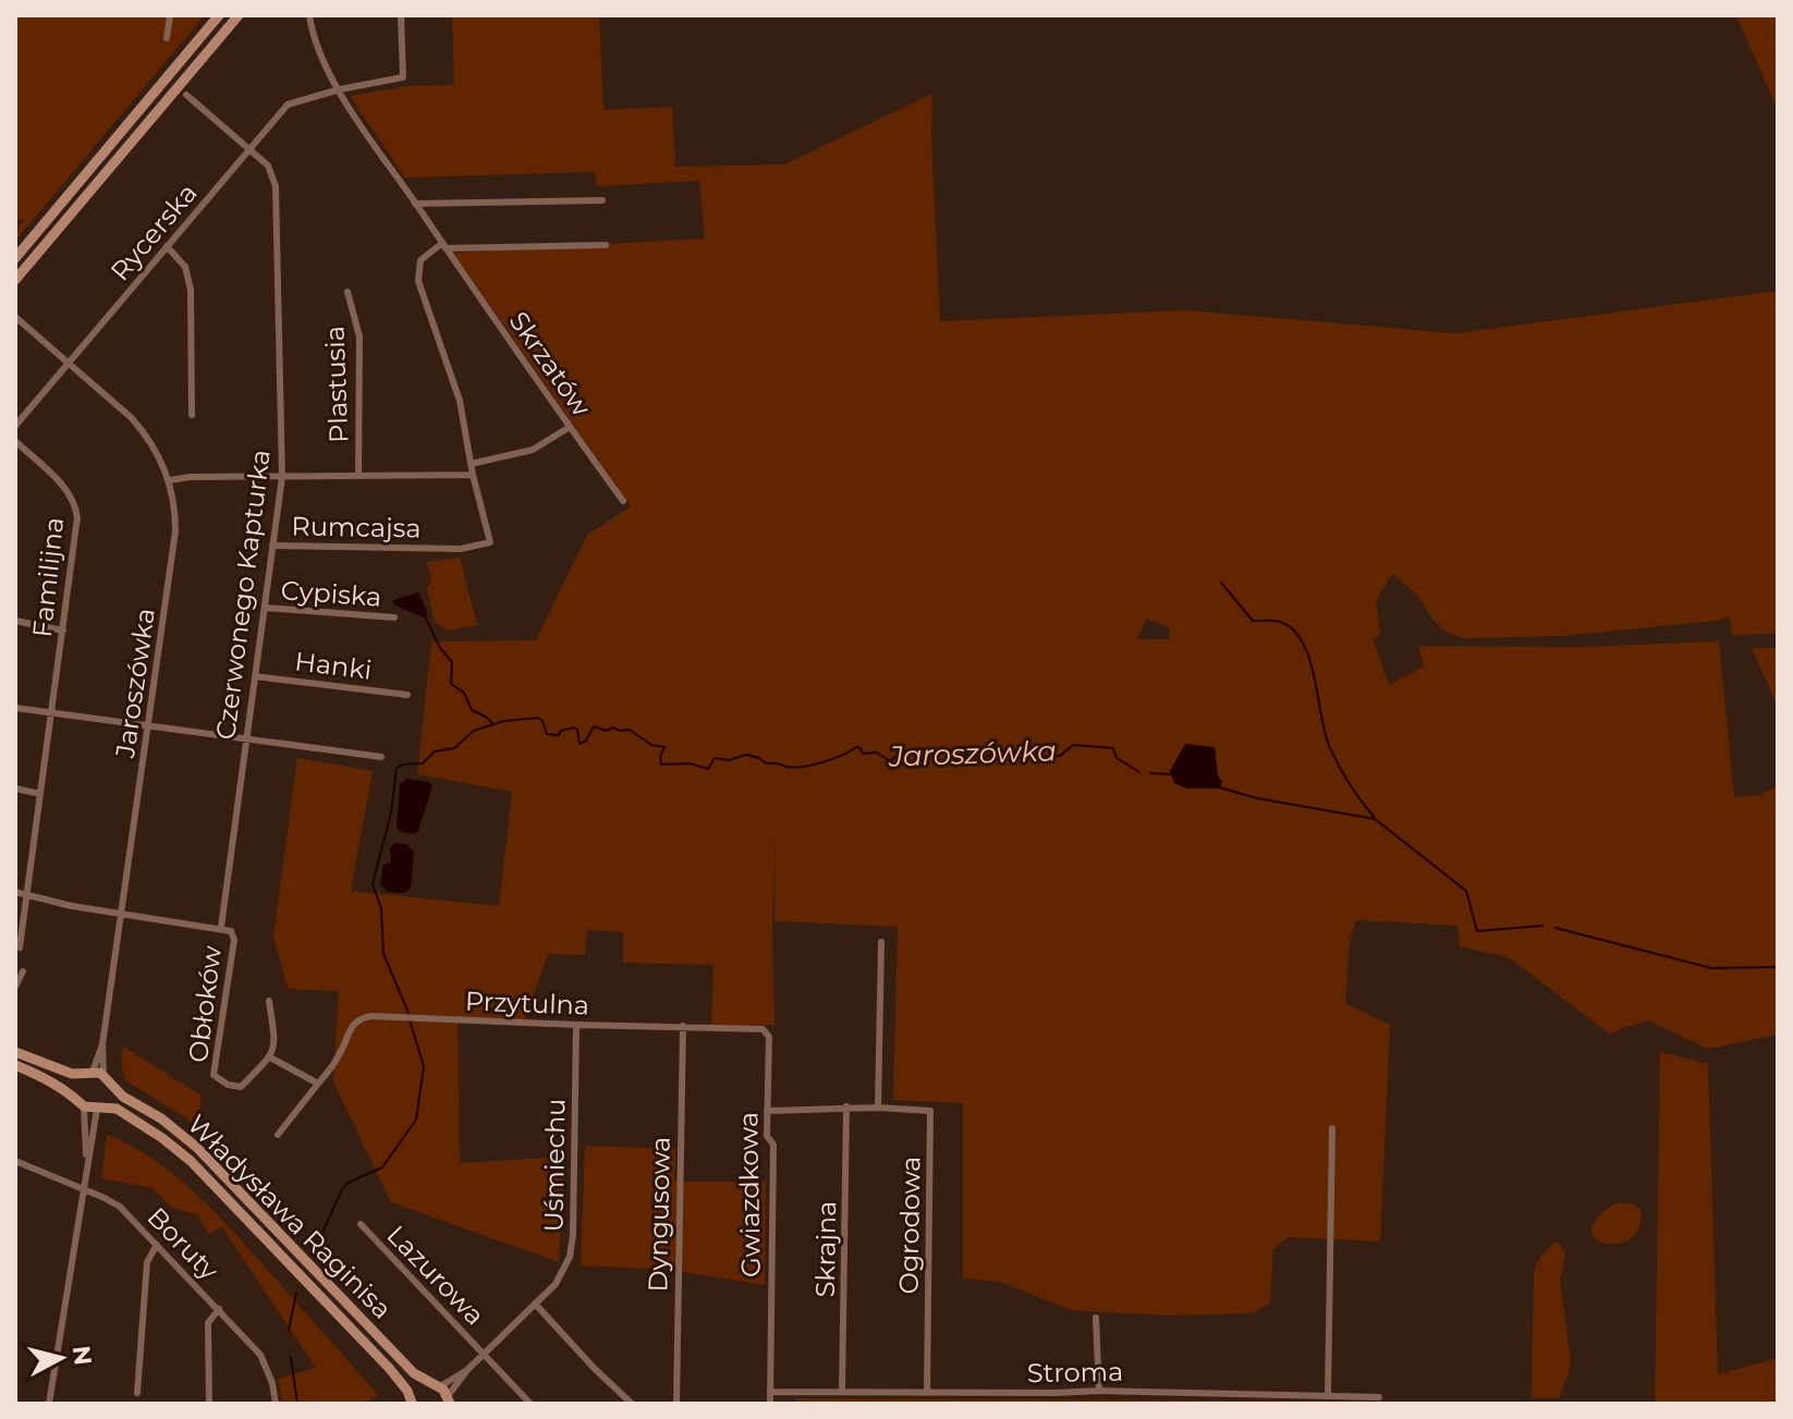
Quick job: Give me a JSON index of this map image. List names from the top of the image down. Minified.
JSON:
{"streets":{"main road":["Władysława Raginisa"],"street":["Rycerska","Skrzatów","Plastusia","Rumcajsa","Familijna","Cypiska","Czerwonego Kapturka","Hanki","Jaroszówka","Przytulna","Obłoków","Uśmiechu","Gwiazdkowa","Dyngusowa","Ogrodowa","Boruty","Skrajna","Lazurowa","Stroma"]},"crossings":[["Rycerska","Skrzatów"],["Rycerska","Czerwonego Kapturka"],["Rycerska","Jaroszówka"],["Rumcajsa","Czerwonego Kapturka"],["Cypiska","Czerwonego Kapturka"],["Czerwonego Kapturka","Hanki"],["Czerwonego Kapturka","Obłoków"],["Jaroszówka","Władysława Raginisa"],["Przytulna","Uśmiechu"],["Przytulna","Gwiazdkowa"],["Przytulna","Dyngusowa"],["Uśmiechu","Władysława Raginisa"],["Uśmiechu","Lazurowa"],["Gwiazdkowa","Ogrodowa"],["Gwiazdkowa","Stroma"],["Ogrodowa","Skrajna"],["Ogrodowa","Stroma"],["Skrajna","Stroma"]],"water":["Jaroszówka"],"north":"right"}
